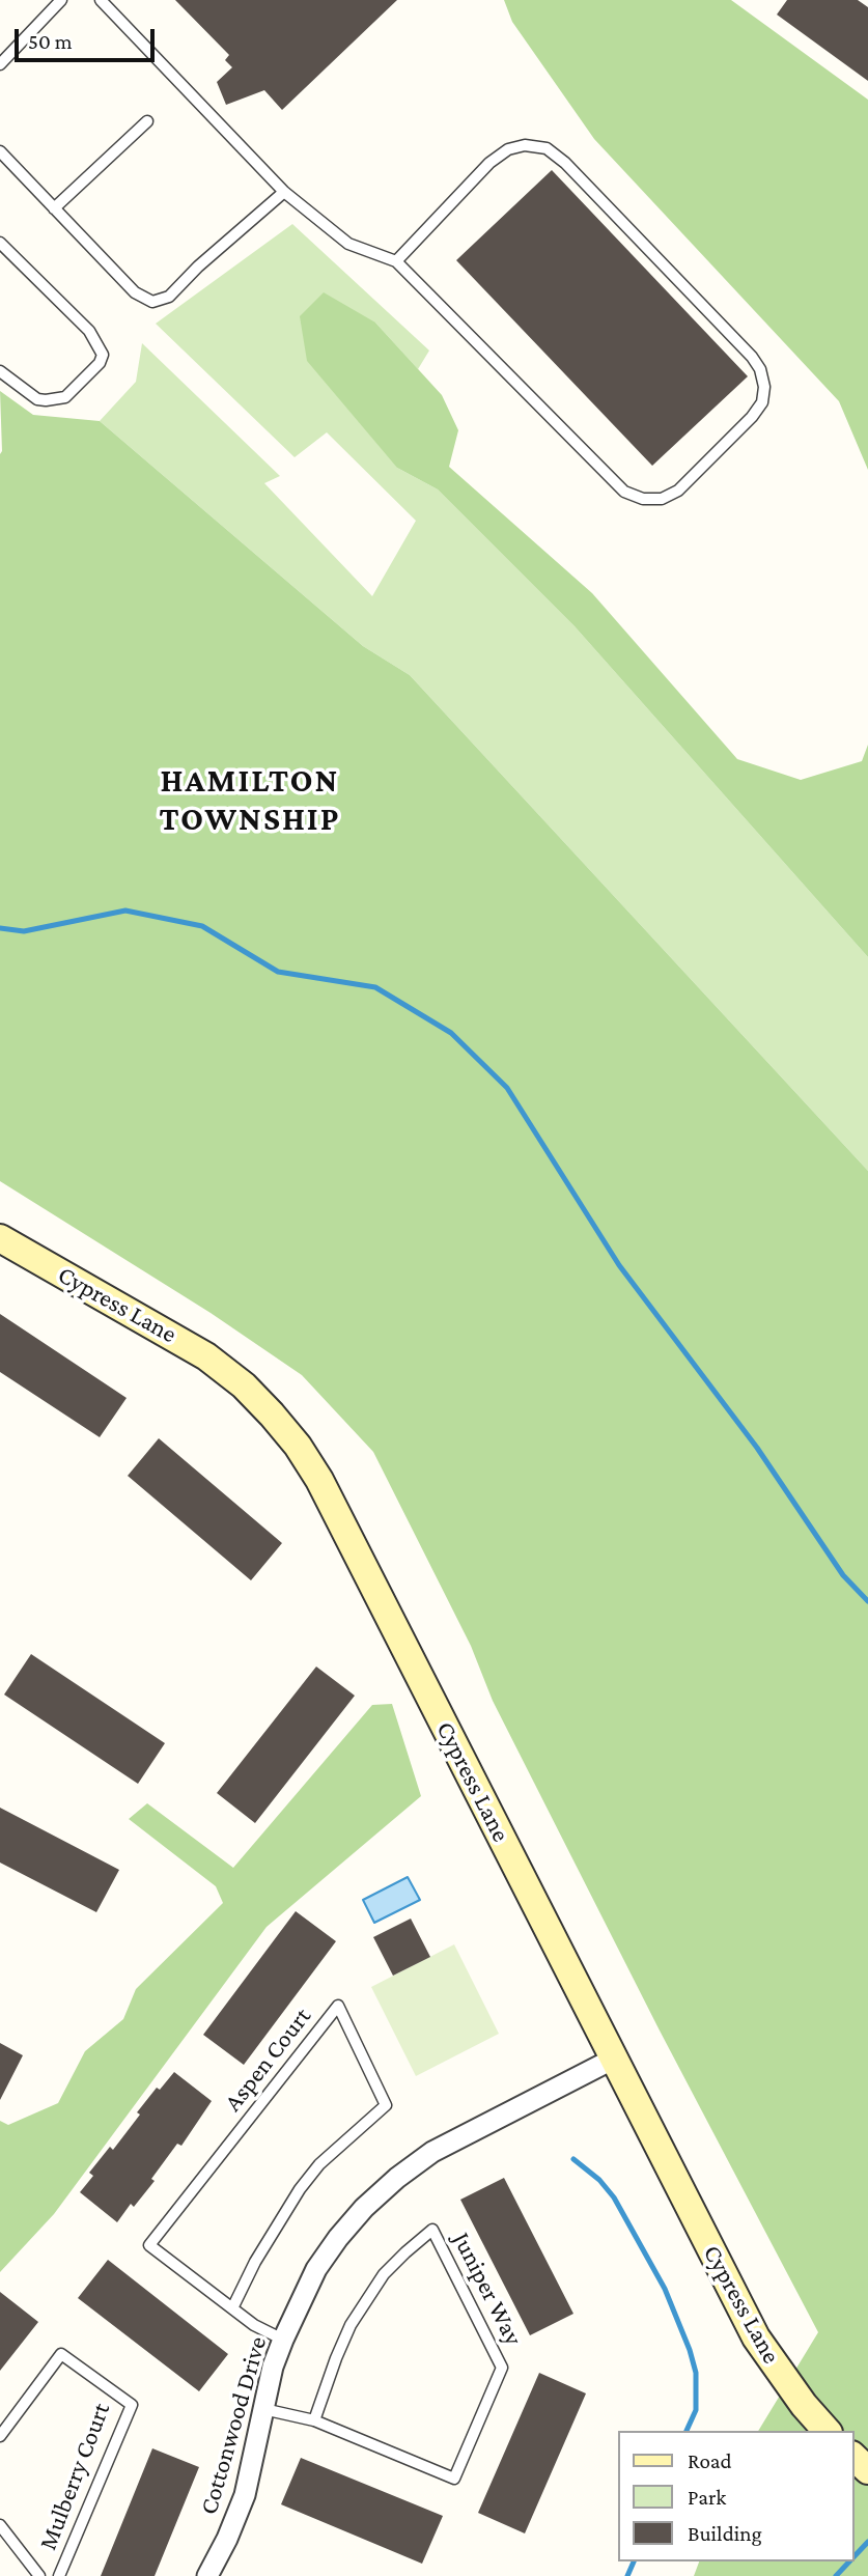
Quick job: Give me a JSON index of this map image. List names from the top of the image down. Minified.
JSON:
{"streets":{"street":["Cypress Lane","Cottonwood Drive"],"lane":["Aspen Court","Juniper Way","Mulberry Court"]},"crossings":[["Cypress Lane","Cottonwood Drive"],["Aspen Court","Cottonwood Drive"],["Juniper Way","Cottonwood Drive"]],"districts":["HAMILTON TOWNSHIP"],"legend":["Road","Park","Building"],"scale_bar":"50 m"}
